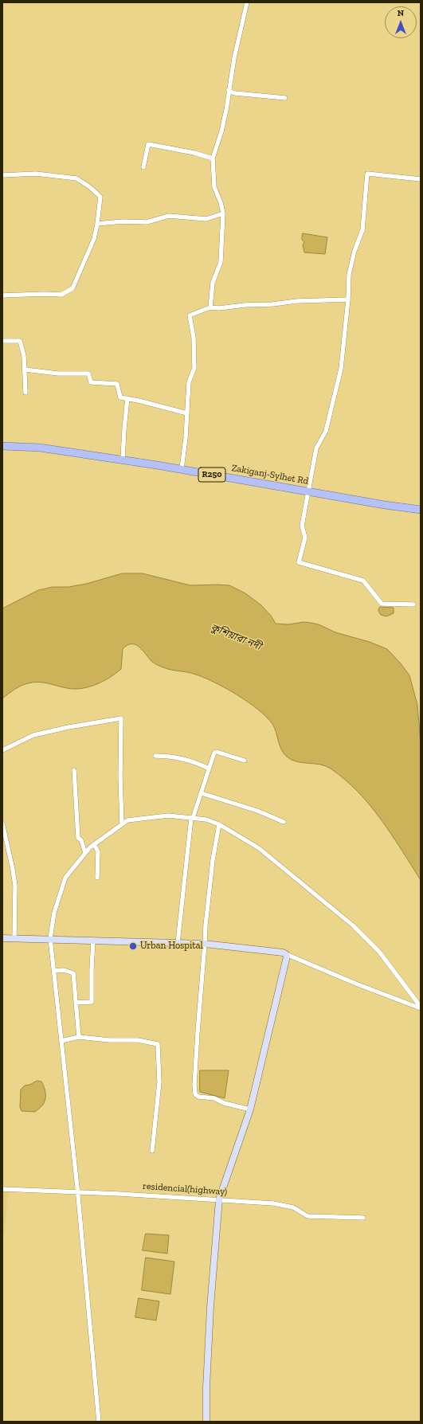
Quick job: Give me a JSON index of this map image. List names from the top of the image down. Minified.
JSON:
{"streets":{"main road":["R250","Zakiganj-Sylhet Rd"],"street":["residencial(highway)"]},"water":["কুশিয়ারা নদী"],"places":["Urban Hospital"],"north":"top"}
